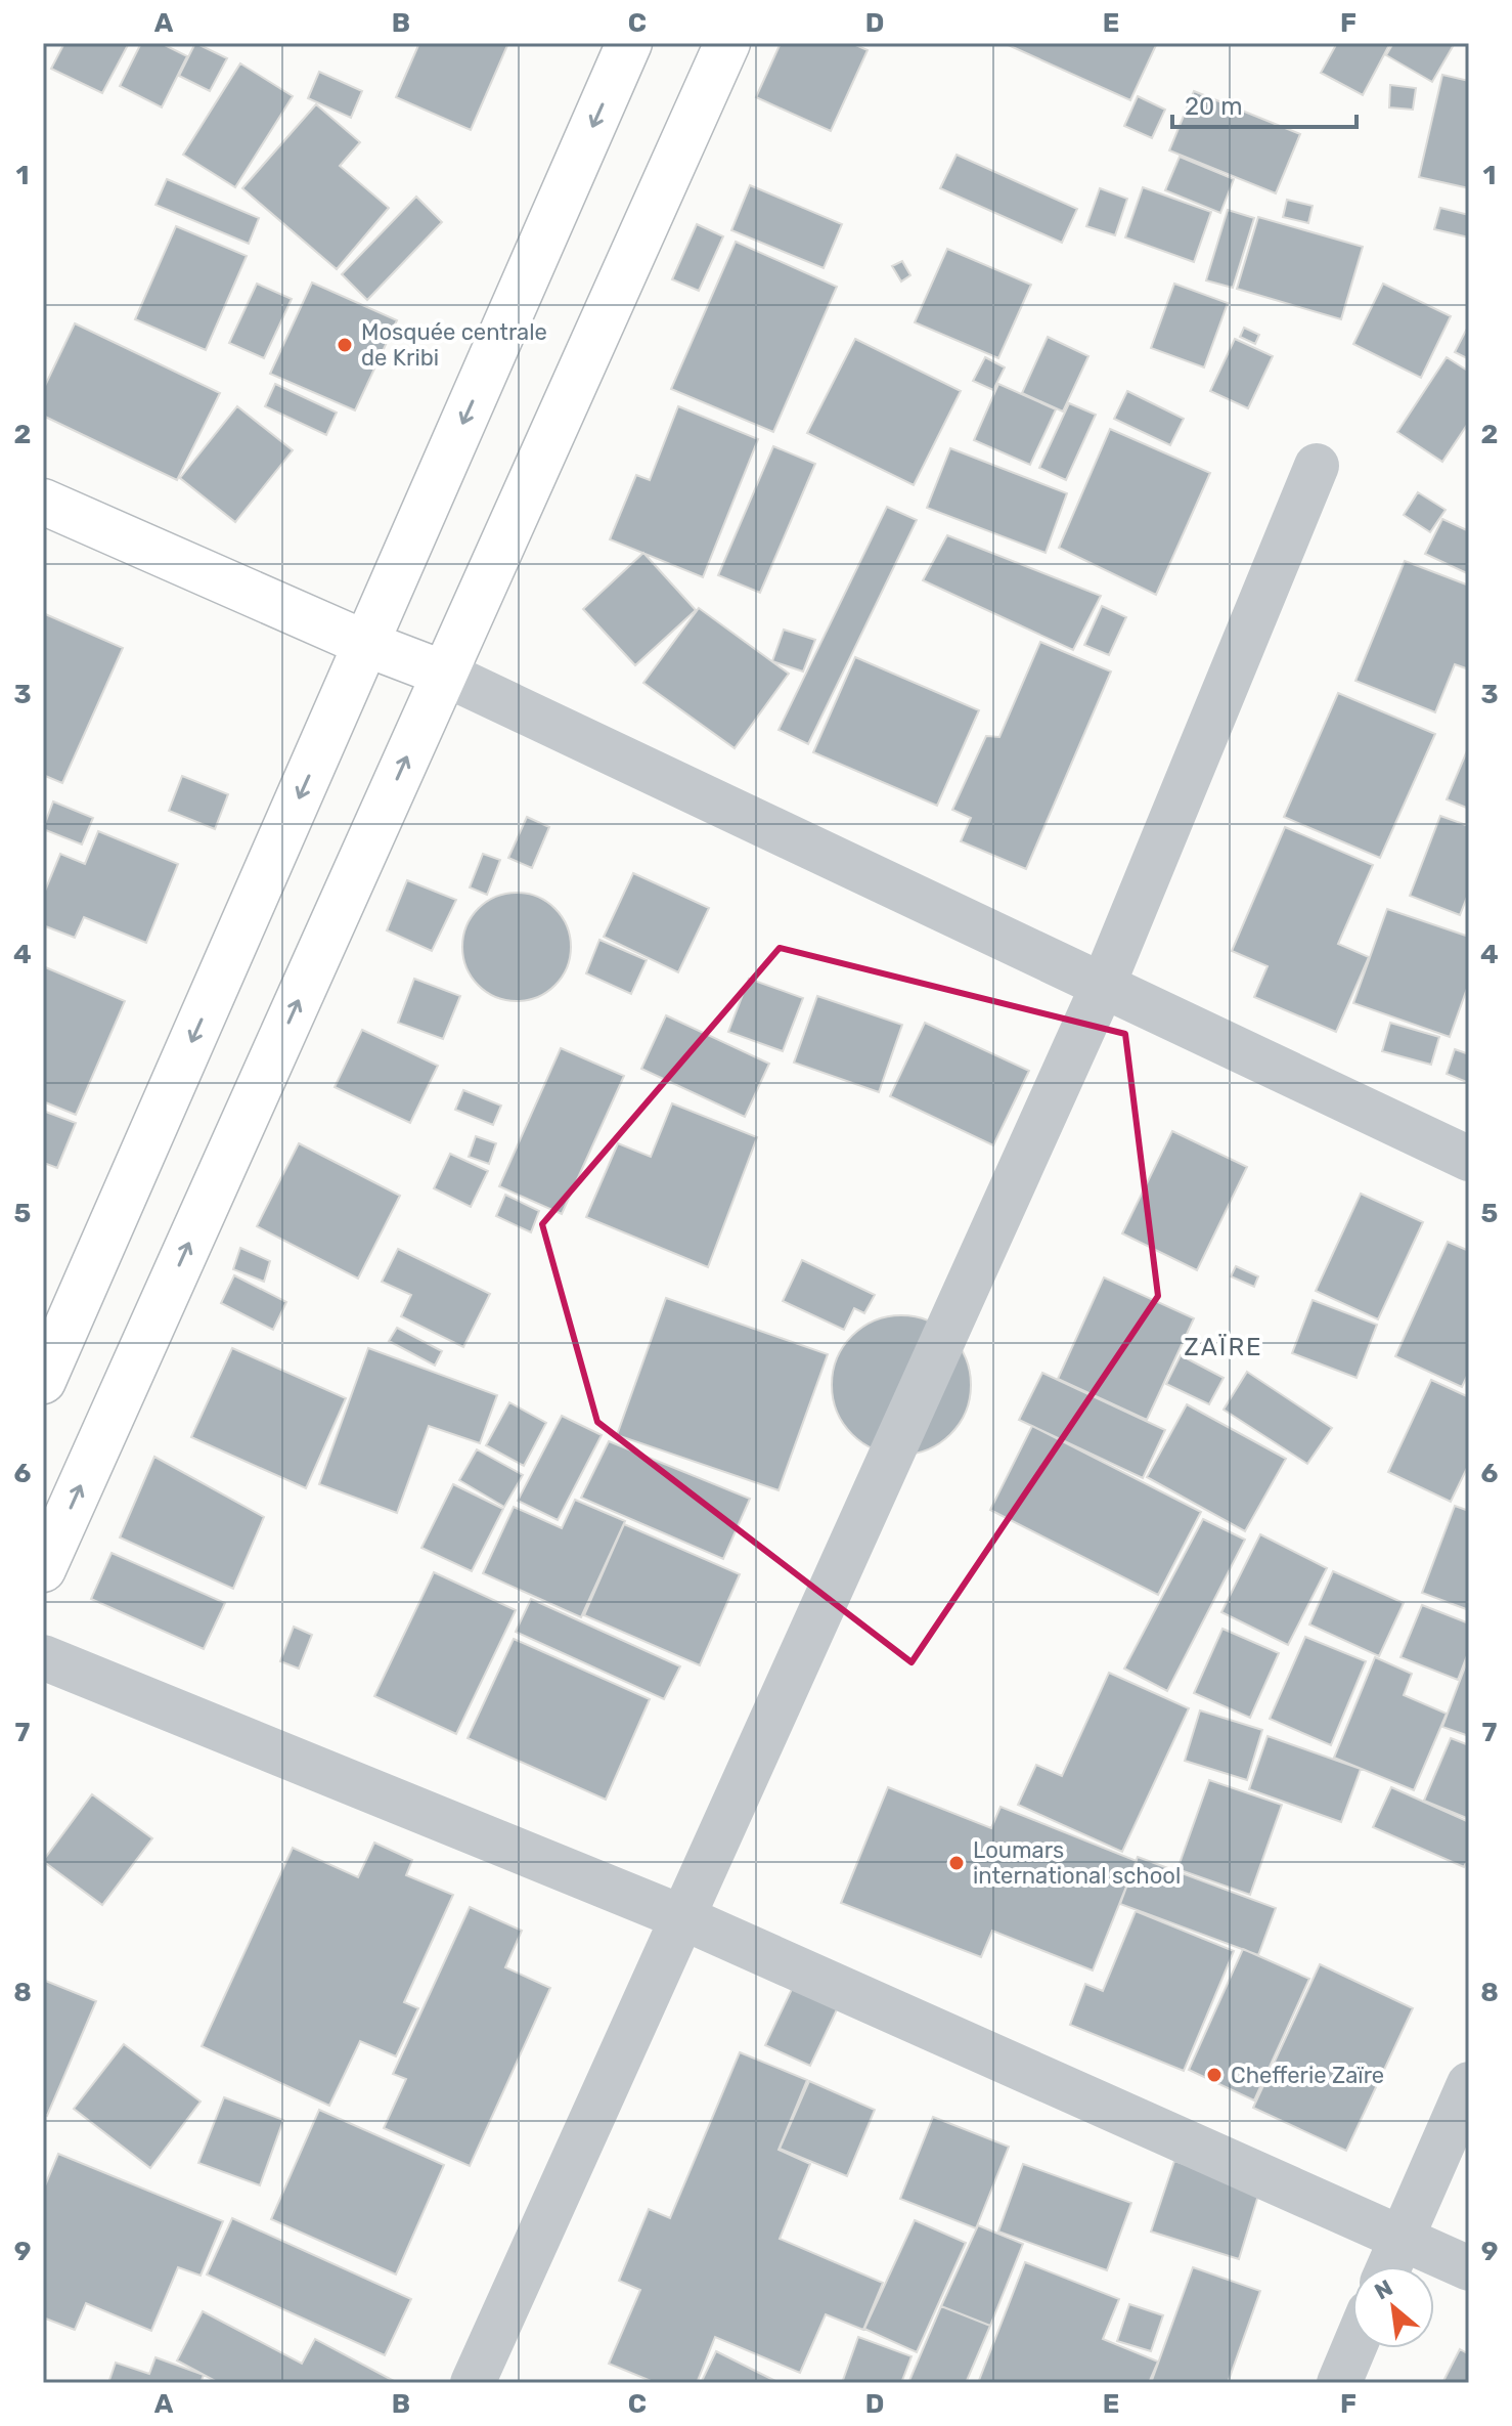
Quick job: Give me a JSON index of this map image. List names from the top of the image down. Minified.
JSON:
{"districts":["ZAÏRE"],"places":["Mosquée centrale de Kribi","Loumars international school","Chefferie Zaïre"],"scale_bar":"20 m","north":"top left","grid":{"columns":["A","B","C","D","E","F"],"rows":["1","2","3","4","5","6","7","8","9"]}}
